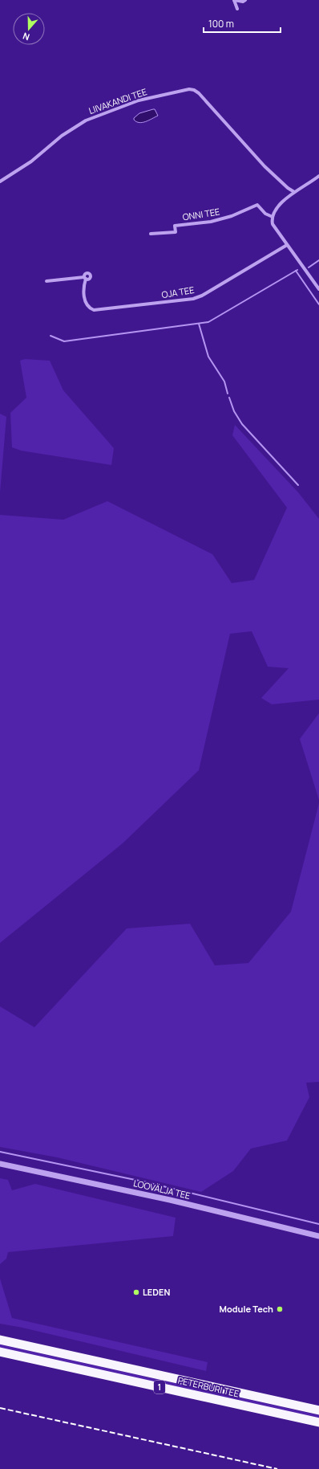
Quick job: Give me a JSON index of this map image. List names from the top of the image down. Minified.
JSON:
{"streets":{"highway":["1","PETERBURI TEE"],"street":["LIIVAKANDI TEE","ONNI TEE","OJA TEE","LOOVÄLJA TEE"]},"places":["LEDEN","Module Tech"],"scale_bar":"100 m","north":"bottom"}
